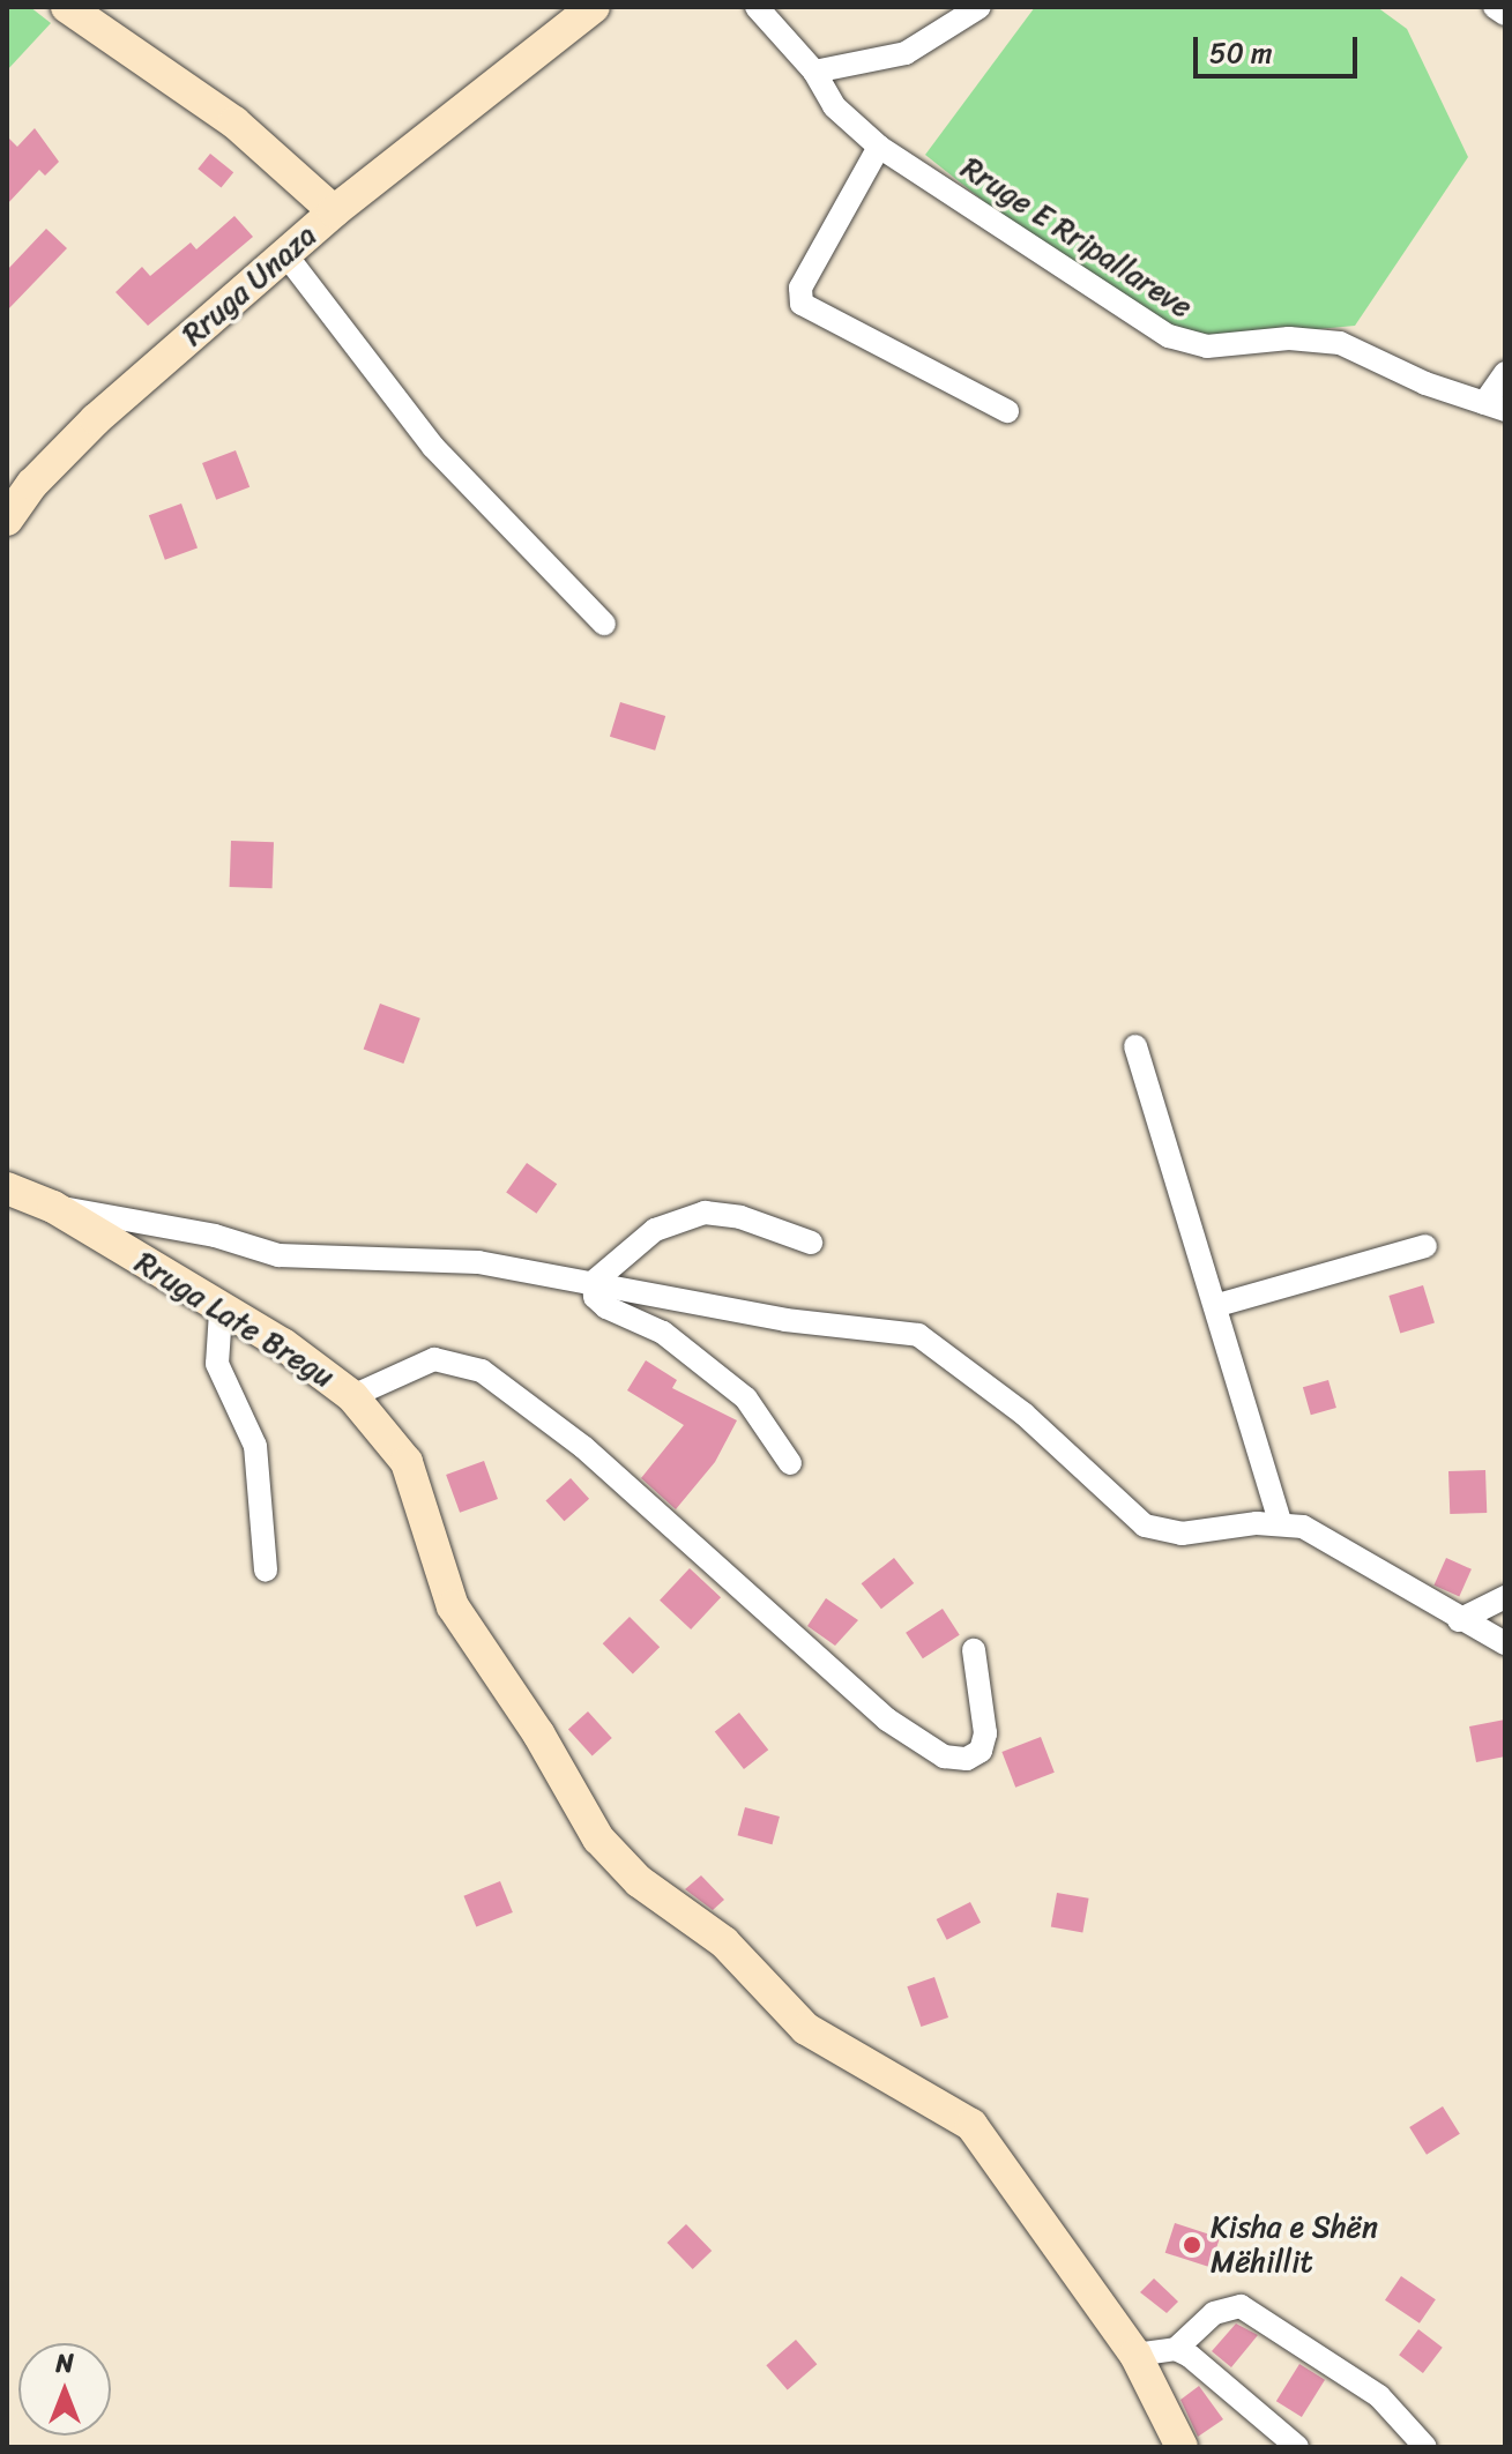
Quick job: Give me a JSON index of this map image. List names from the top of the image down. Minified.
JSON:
{"streets":{"main road":["Rruga Unaza","Rruga Late Bregu"],"street":["Rruge E Rripallareve"]},"places":["Kisha e Shën Mëhillit"],"scale_bar":"50 m","north":"top"}
